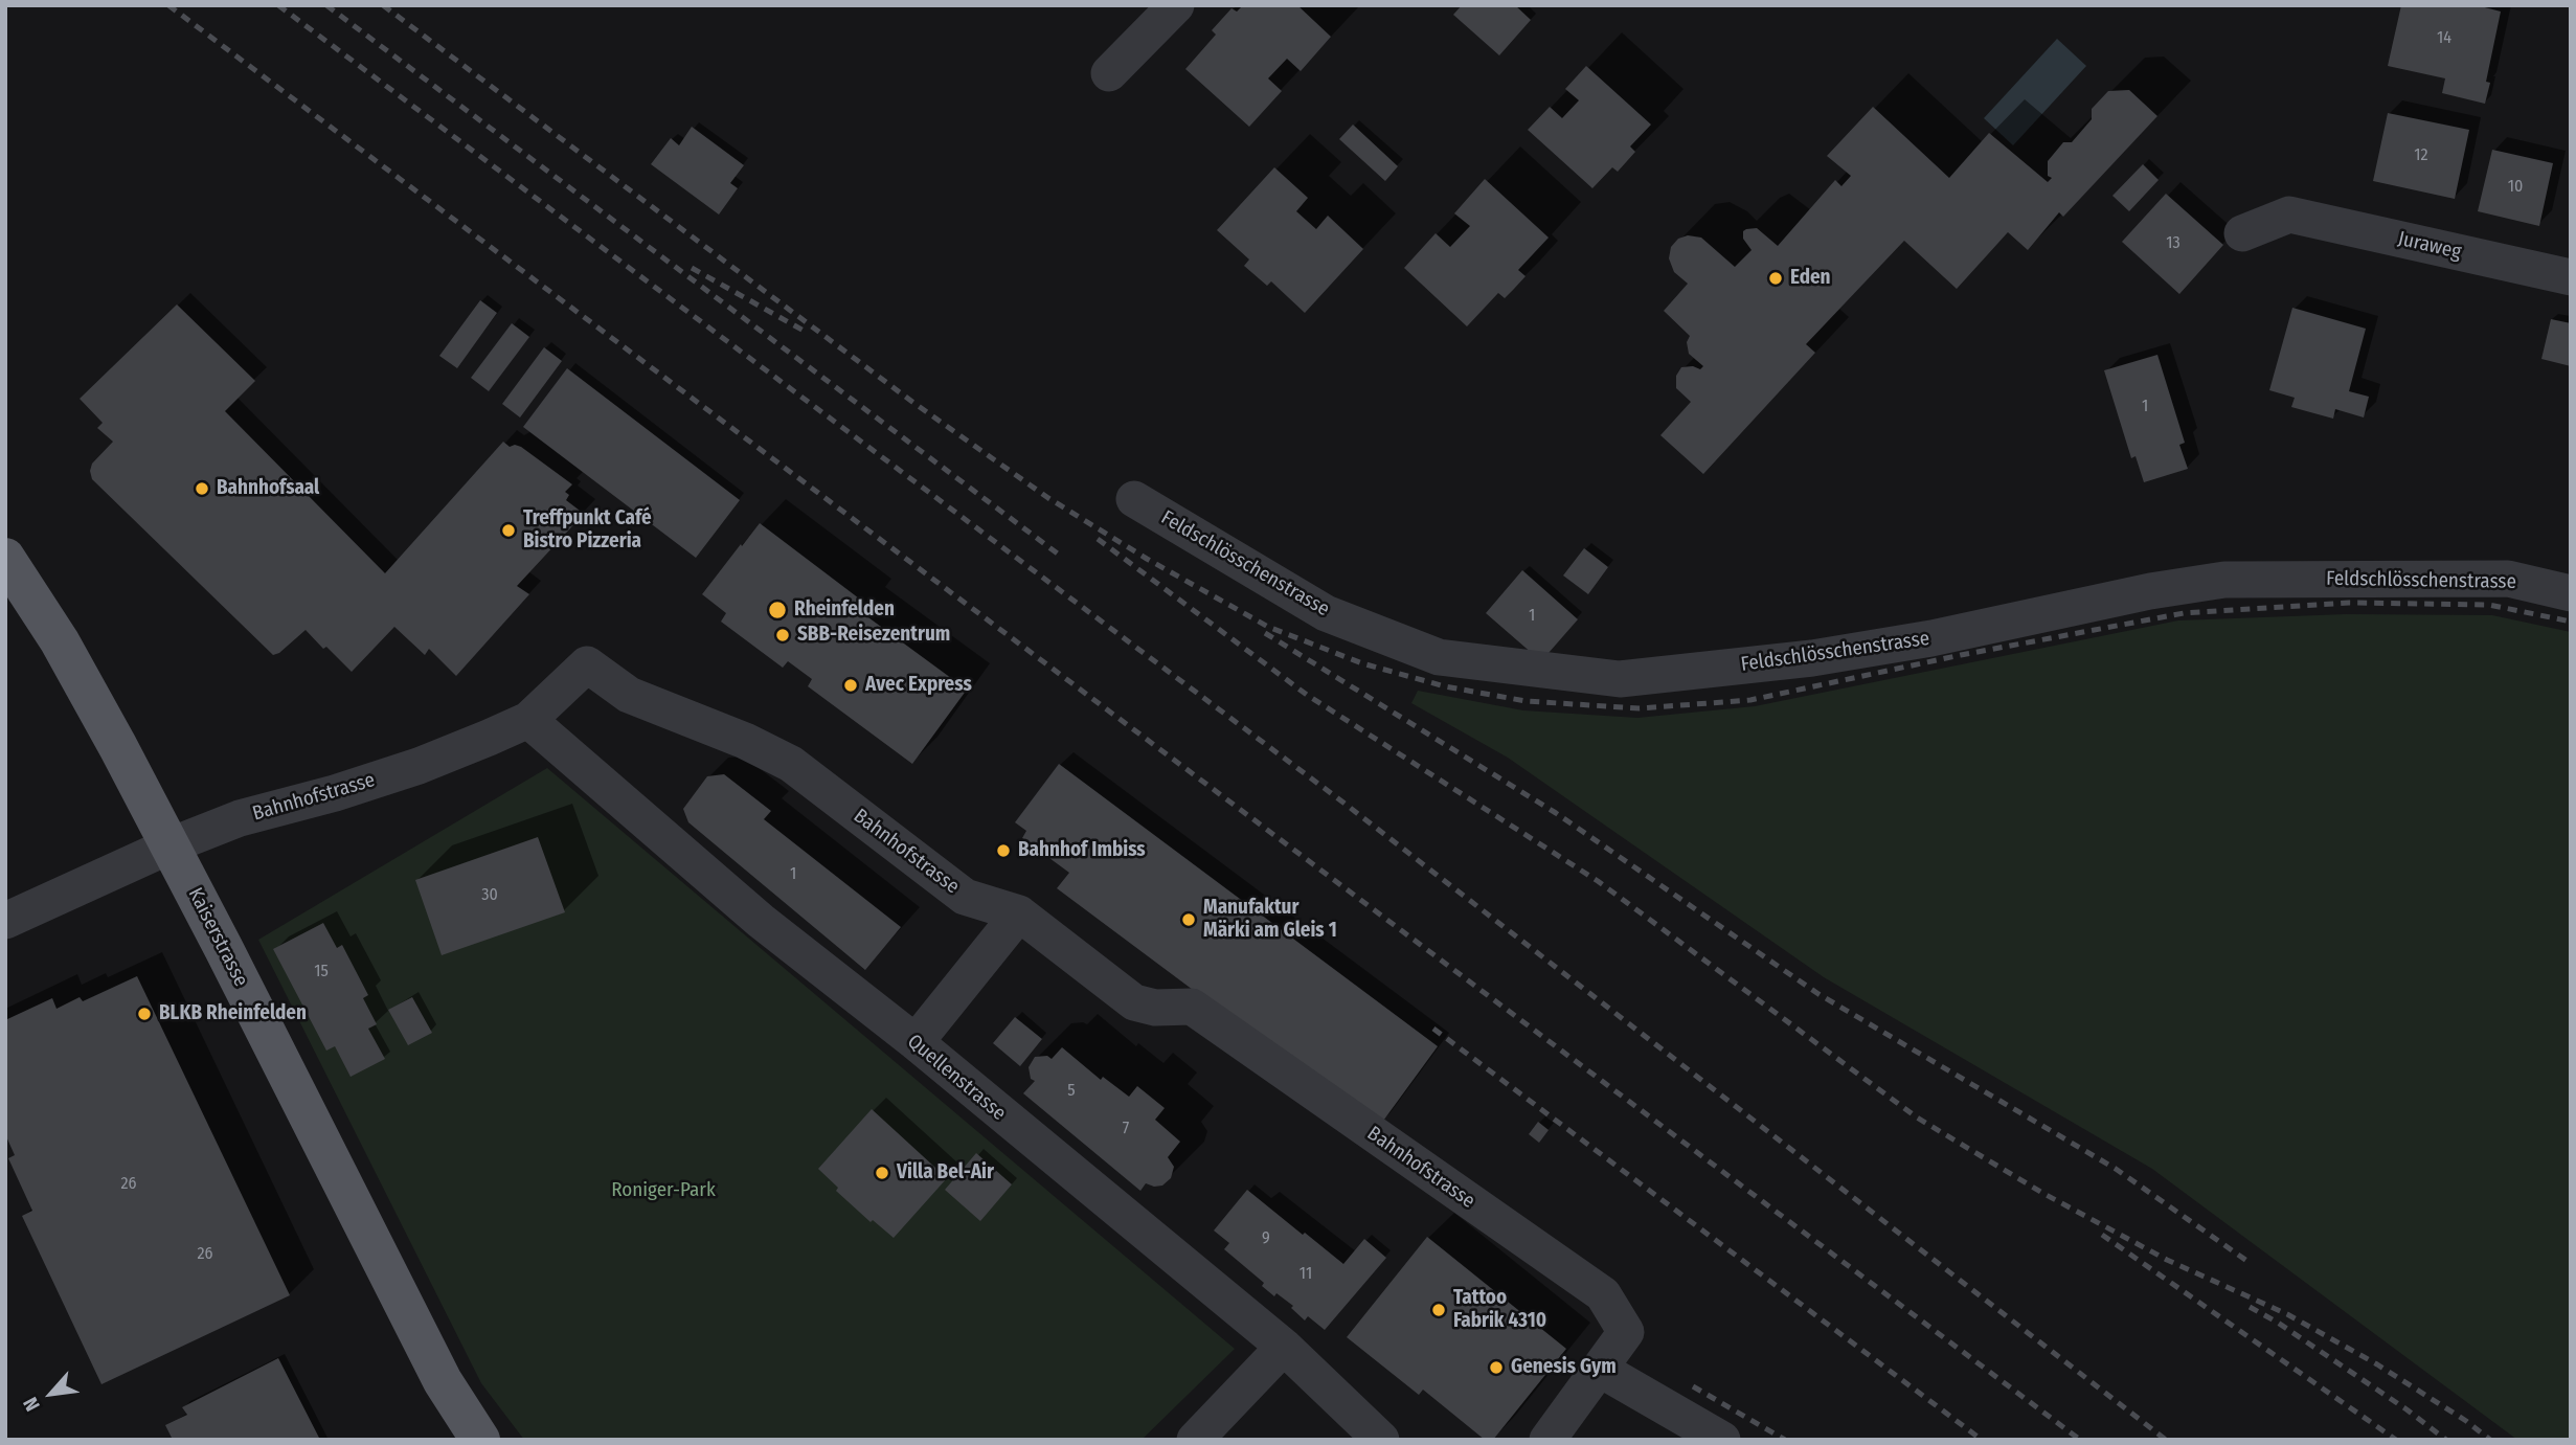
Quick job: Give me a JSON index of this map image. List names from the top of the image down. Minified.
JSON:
{"streets":{"main road":["Kaiserstrasse"],"street":["Juraweg","Feldschlösschenstrasse","Bahnhofstrasse","Quellenstrasse"]},"crossings":[["Bahnhofstrasse","Kaiserstrasse"],["Bahnhofstrasse","Quellenstrasse"]],"parks":["Roniger-Park"],"places":["Eden","Bahnhofsaal","Treffpunkt Café Bistro Pizzeria","Rheinfelden","SBB-Reisezentrum","Avec Express","Bahnhof Imbiss","Manufaktur Märki am Gleis 1","BLKB Rheinfelden","Villa Bel-Air","Tattoo Fabrik 4310","Genesis Gym"],"house_numbers":["14","12","10","13","1","1","1","30","15","5","7","26","9","26","11"],"north":"bottom left"}
